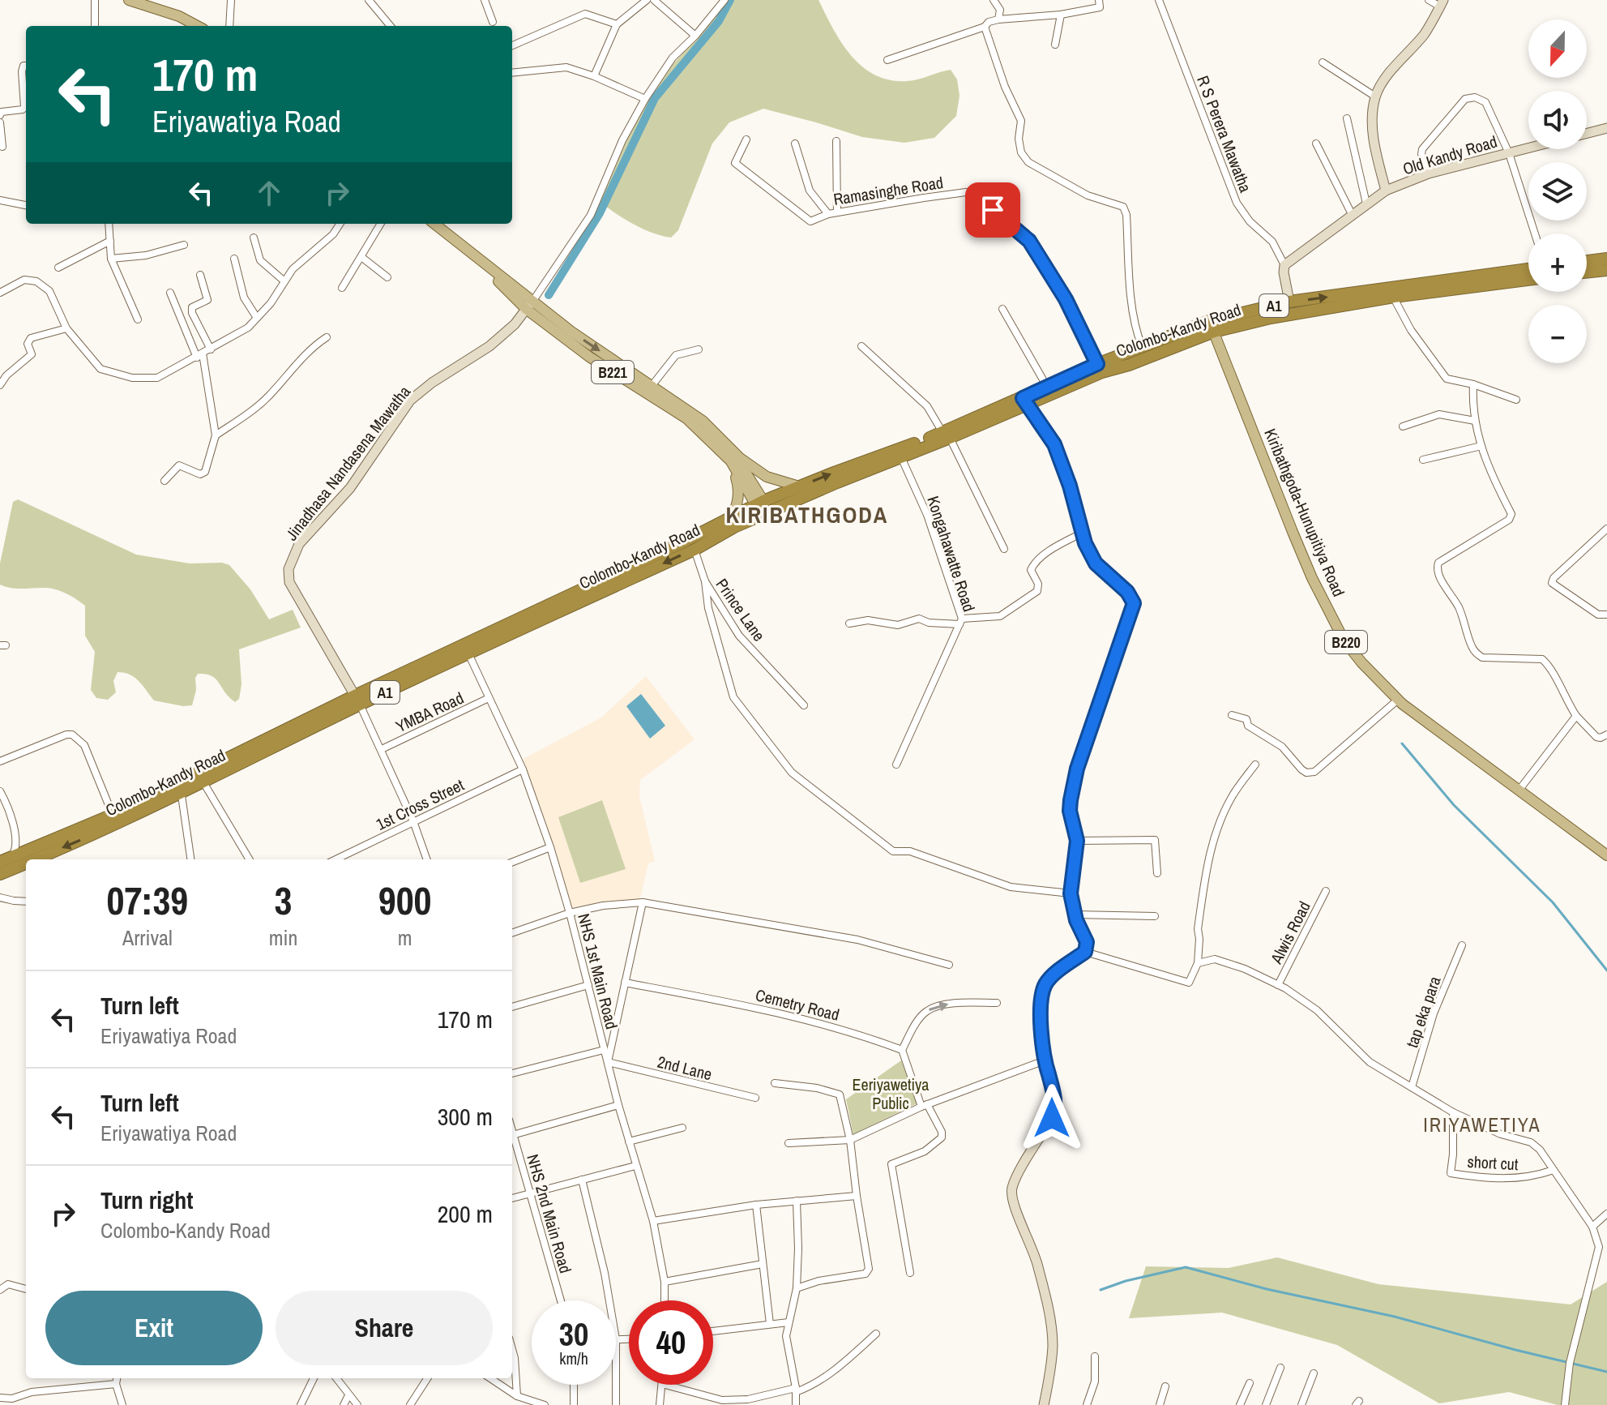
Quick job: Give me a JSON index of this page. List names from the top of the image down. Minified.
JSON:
{"streets":{"highway":["A1","Colombo-Kandy Road"],"main road":["B221","Kiribathgoda-Hunupitiya Road","B220"],"street":["R S Perera Mawatha","Old Kandy Road","Ramasinghe Road","Jinadhasa Nandasena Mawatha","Kongahawatte Road","Prince Lane","YMBA Road","1st Cross Street","Alwis Road","NHS 1st Main Road","Cemetry Road","tap eka para","2nd Lane","short cut","NHS 2nd Main Road"]},"crossings":[["R S Perera Mawatha","Old Kandy Road"],["Ramasinghe Road","Colombo-Kandy Road"],["Colombo-Kandy Road","B221"],["Colombo-Kandy Road","Jinadhasa Nandasena Mawatha"],["Colombo-Kandy Road","Kiribathgoda-Hunupitiya Road"],["Colombo-Kandy Road","Kongahawatte Road"],["Colombo-Kandy Road","Prince Lane"],["Colombo-Kandy Road","NHS 1st Main Road"],["B221","Jinadhasa Nandasena Mawatha"],["YMBA Road","NHS 1st Main Road"],["1st Cross Street","NHS 1st Main Road"],["NHS 1st Main Road","2nd Lane"]],"districts":["KIRIBATHGODA","IRIYAWETIYA"],"parks":["Eeriyawetiya Public"],"north":"bottom","page":{"map_buttons":["+","−"],"turn":["170 m","Eriyawatiya Road"],"eta":["07:39","Arrival","3","min","900","m"],"list":[{"name":"Turn left","note":"Eriyawatiya Road","value":"170 m"},{"name":"Turn left","note":"Eriyawatiya Road","value":"300 m"},{"name":"Turn right","note":"Colombo-Kandy Road","value":"200 m"}],"buttons":["Exit","Share"],"speed":"30 km/h","limit":"40"}}
